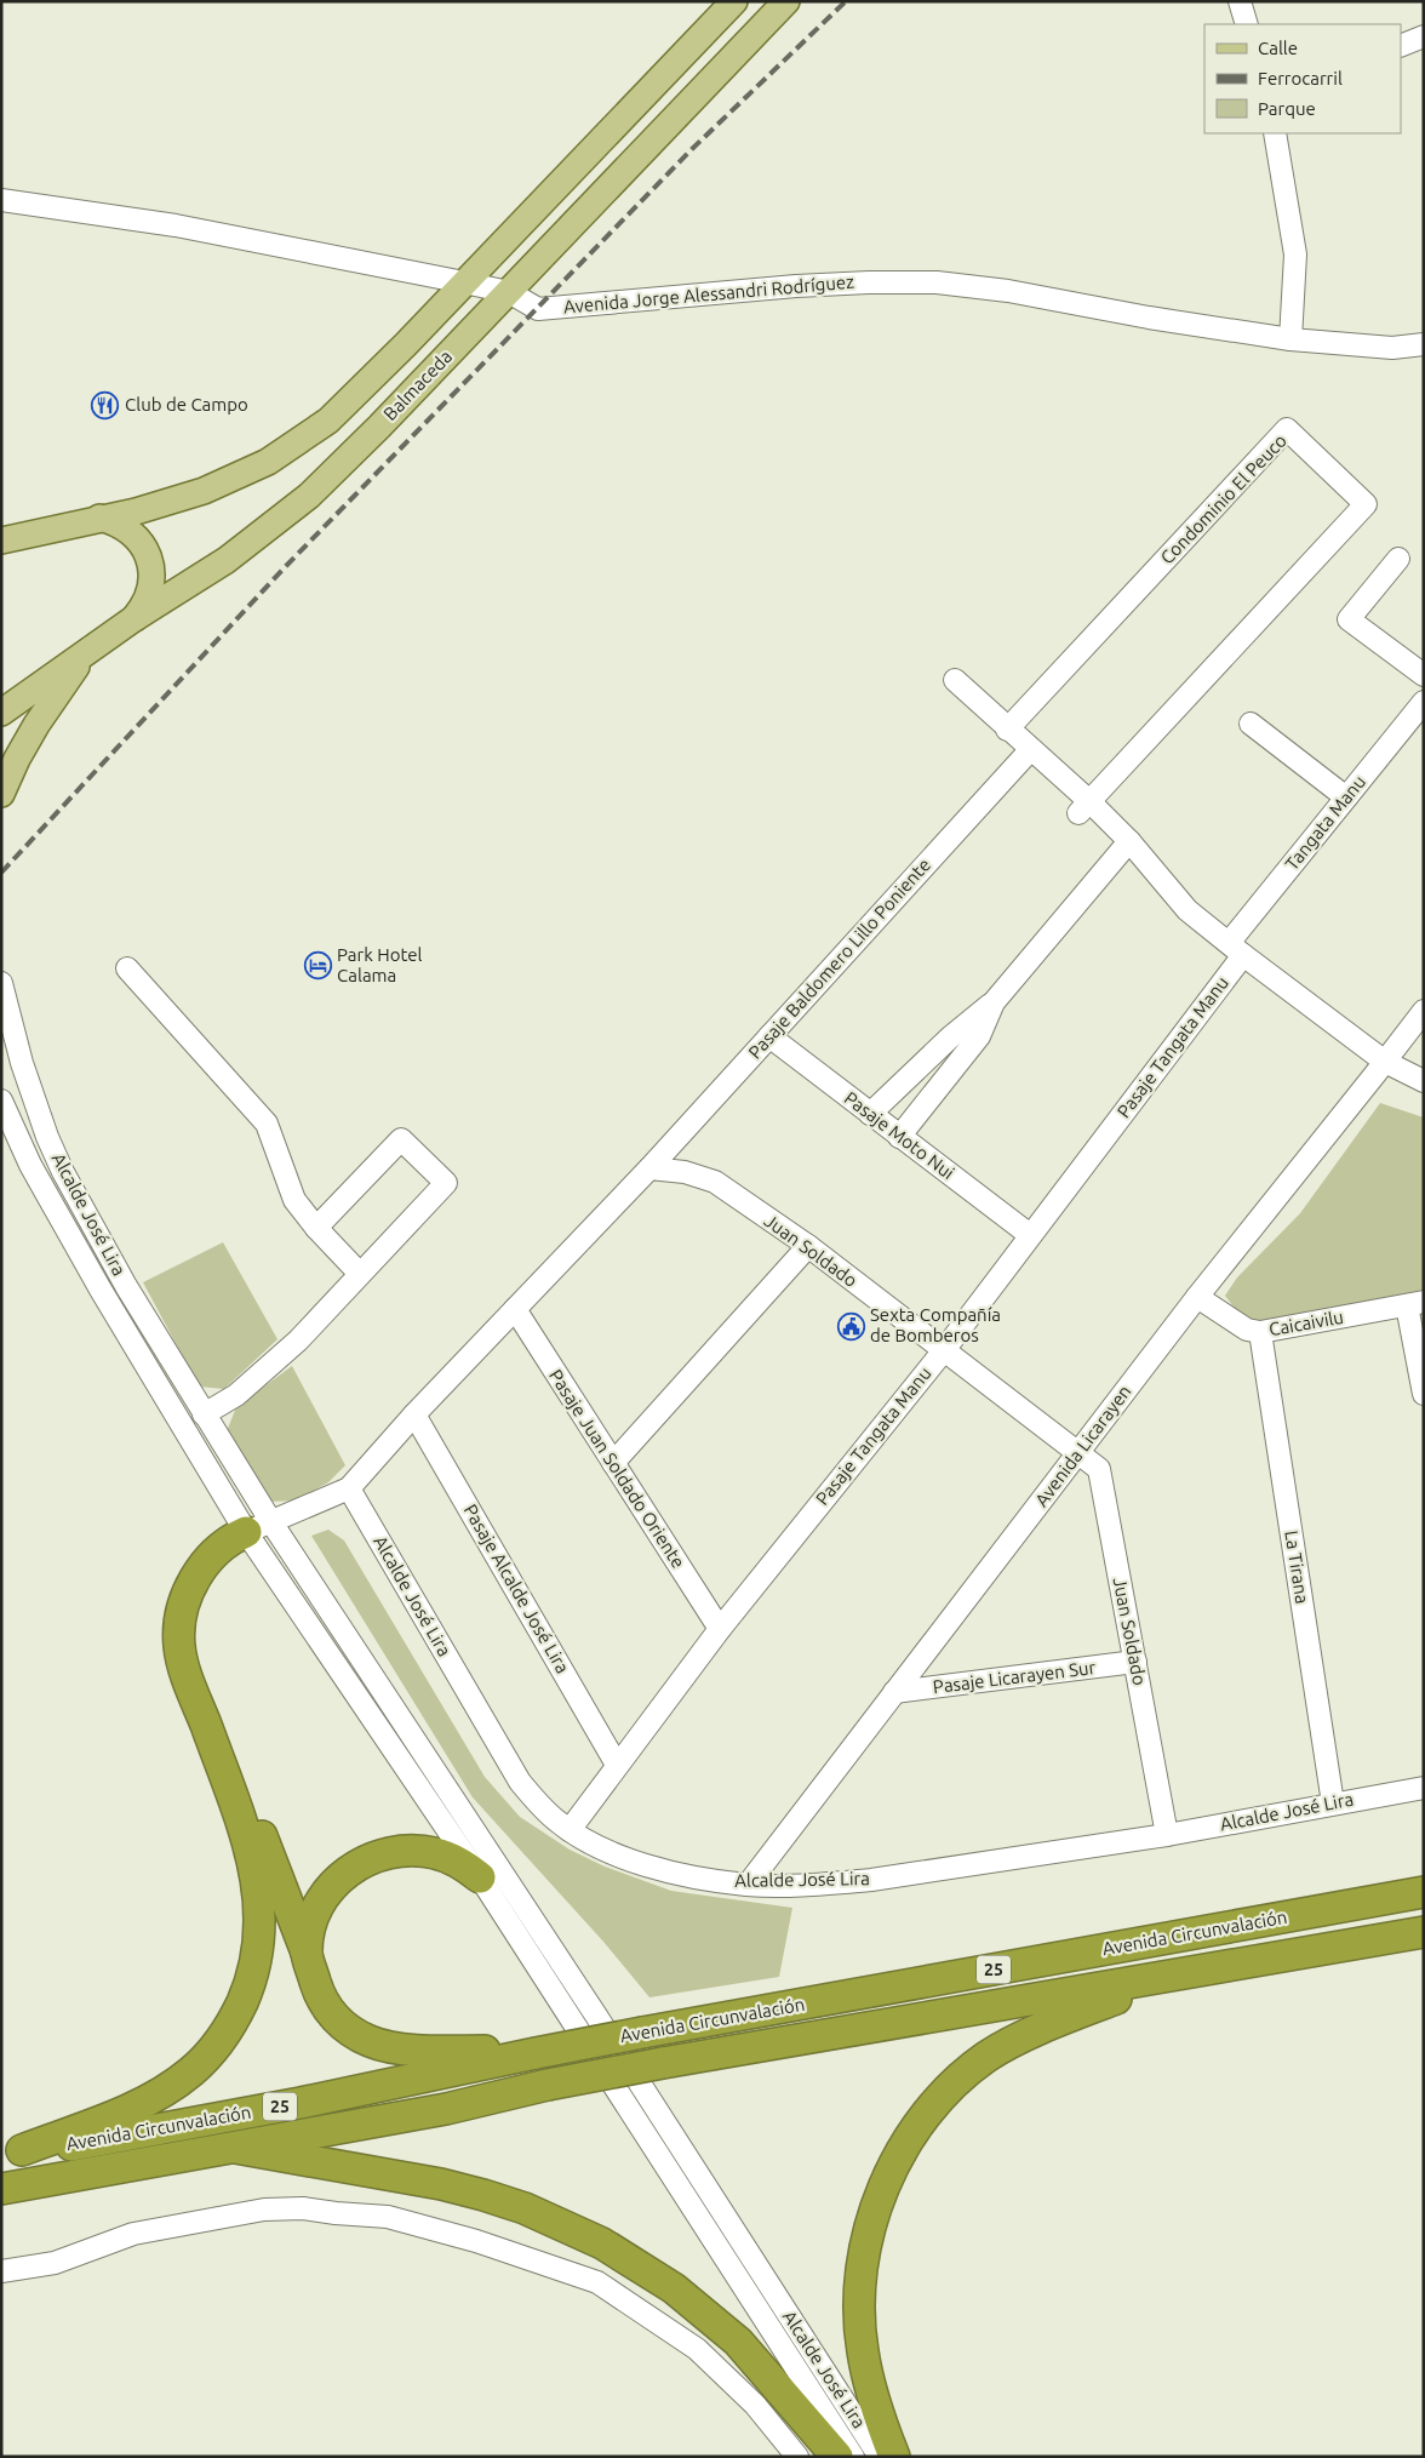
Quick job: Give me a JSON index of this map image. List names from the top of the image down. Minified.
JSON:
{"streets":{"highway":["Avenida Circunvalación","25"],"main road":["Balmaceda"],"street":["Avenida Jorge Alessandri Rodríguez","Condominio El Peuco","Tangata Manu","Pasaje Baldomero Lillo Poniente","Pasaje Tangata Manu","Pasaje Moto Nui","Alcalde José Lira","Juan Soldado","Caicaivilu","Avenida Licarayen","Pasaje Juan Soldado Oriente","La Tirana","Pasaje Alcalde José Lira","Pasaje Licarayen Sur"]},"crossings":[["Avenida Jorge Alessandri Rodríguez","Balmaceda"],["Tangata Manu","Pasaje Tangata Manu"],["Pasaje Baldomero Lillo Poniente","Pasaje Moto Nui"],["Pasaje Baldomero Lillo Poniente","Juan Soldado"],["Pasaje Tangata Manu","Pasaje Moto Nui"],["Pasaje Tangata Manu","Alcalde José Lira"],["Pasaje Tangata Manu","Juan Soldado"],["Pasaje Tangata Manu","Pasaje Juan Soldado Oriente"],["Pasaje Tangata Manu","Pasaje Alcalde José Lira"],["Alcalde José Lira","Juan Soldado"],["Alcalde José Lira","Avenida Licarayen"],["Alcalde José Lira","La Tirana"],["Juan Soldado","Avenida Licarayen"],["Juan Soldado","Pasaje Licarayen Sur"],["Caicaivilu","Avenida Licarayen"],["Caicaivilu","La Tirana"],["Avenida Licarayen","Pasaje Licarayen Sur"]],"places":{"restaurant":["Club de Campo"],"hotel":["Park Hotel Calama"],"public building":["Sexta Compañía de Bomberos"]},"legend":["Calle","Ferrocarril","Parque"]}
